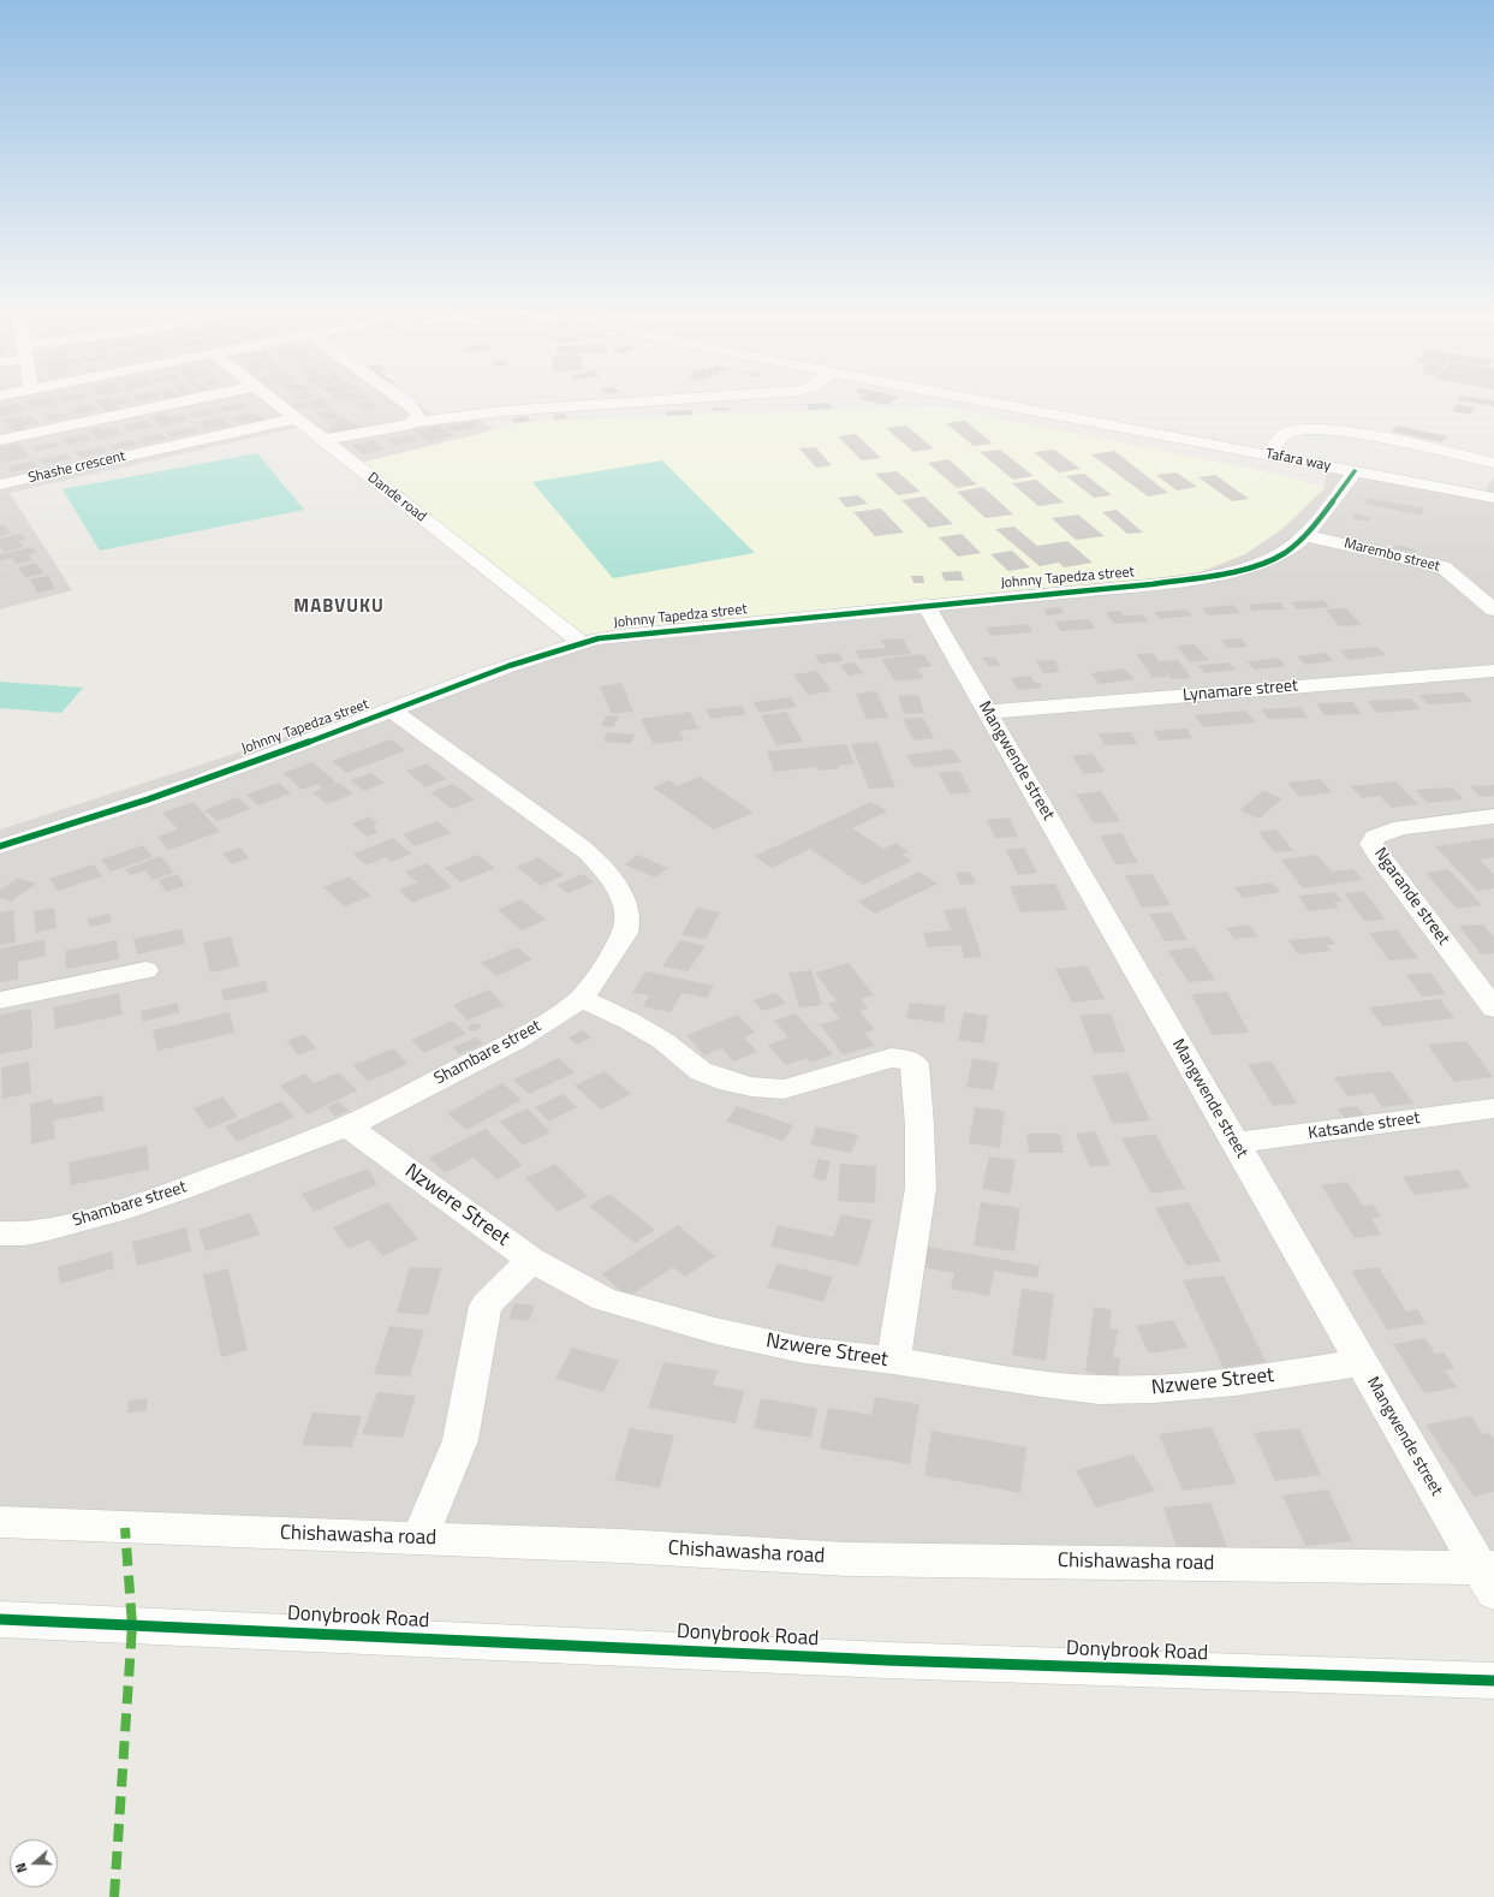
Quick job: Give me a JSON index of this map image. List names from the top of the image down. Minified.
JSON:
{"streets":{"street":["Tafara way","Shashe crescent","Dande road","Marembo street","Johnny Tapedza street","Lynamare street","Mangwende street","Ngarande street","Shambare street","Katsande street","Nzwere Street","Chishawasha road","Donybrook Road"]},"crossings":[["Tafara way","Johnny Tapedza street"],["Shashe crescent","Dande road"],["Dande road","Johnny Tapedza street"],["Marembo street","Johnny Tapedza street"],["Johnny Tapedza street","Mangwende street"],["Johnny Tapedza street","Shambare street"],["Lynamare street","Mangwende street"],["Mangwende street","Katsande street"],["Mangwende street","Nzwere Street"],["Mangwende street","Chishawasha road"],["Shambare street","Nzwere Street"]],"districts":["MABVUKU"],"north":"left"}
